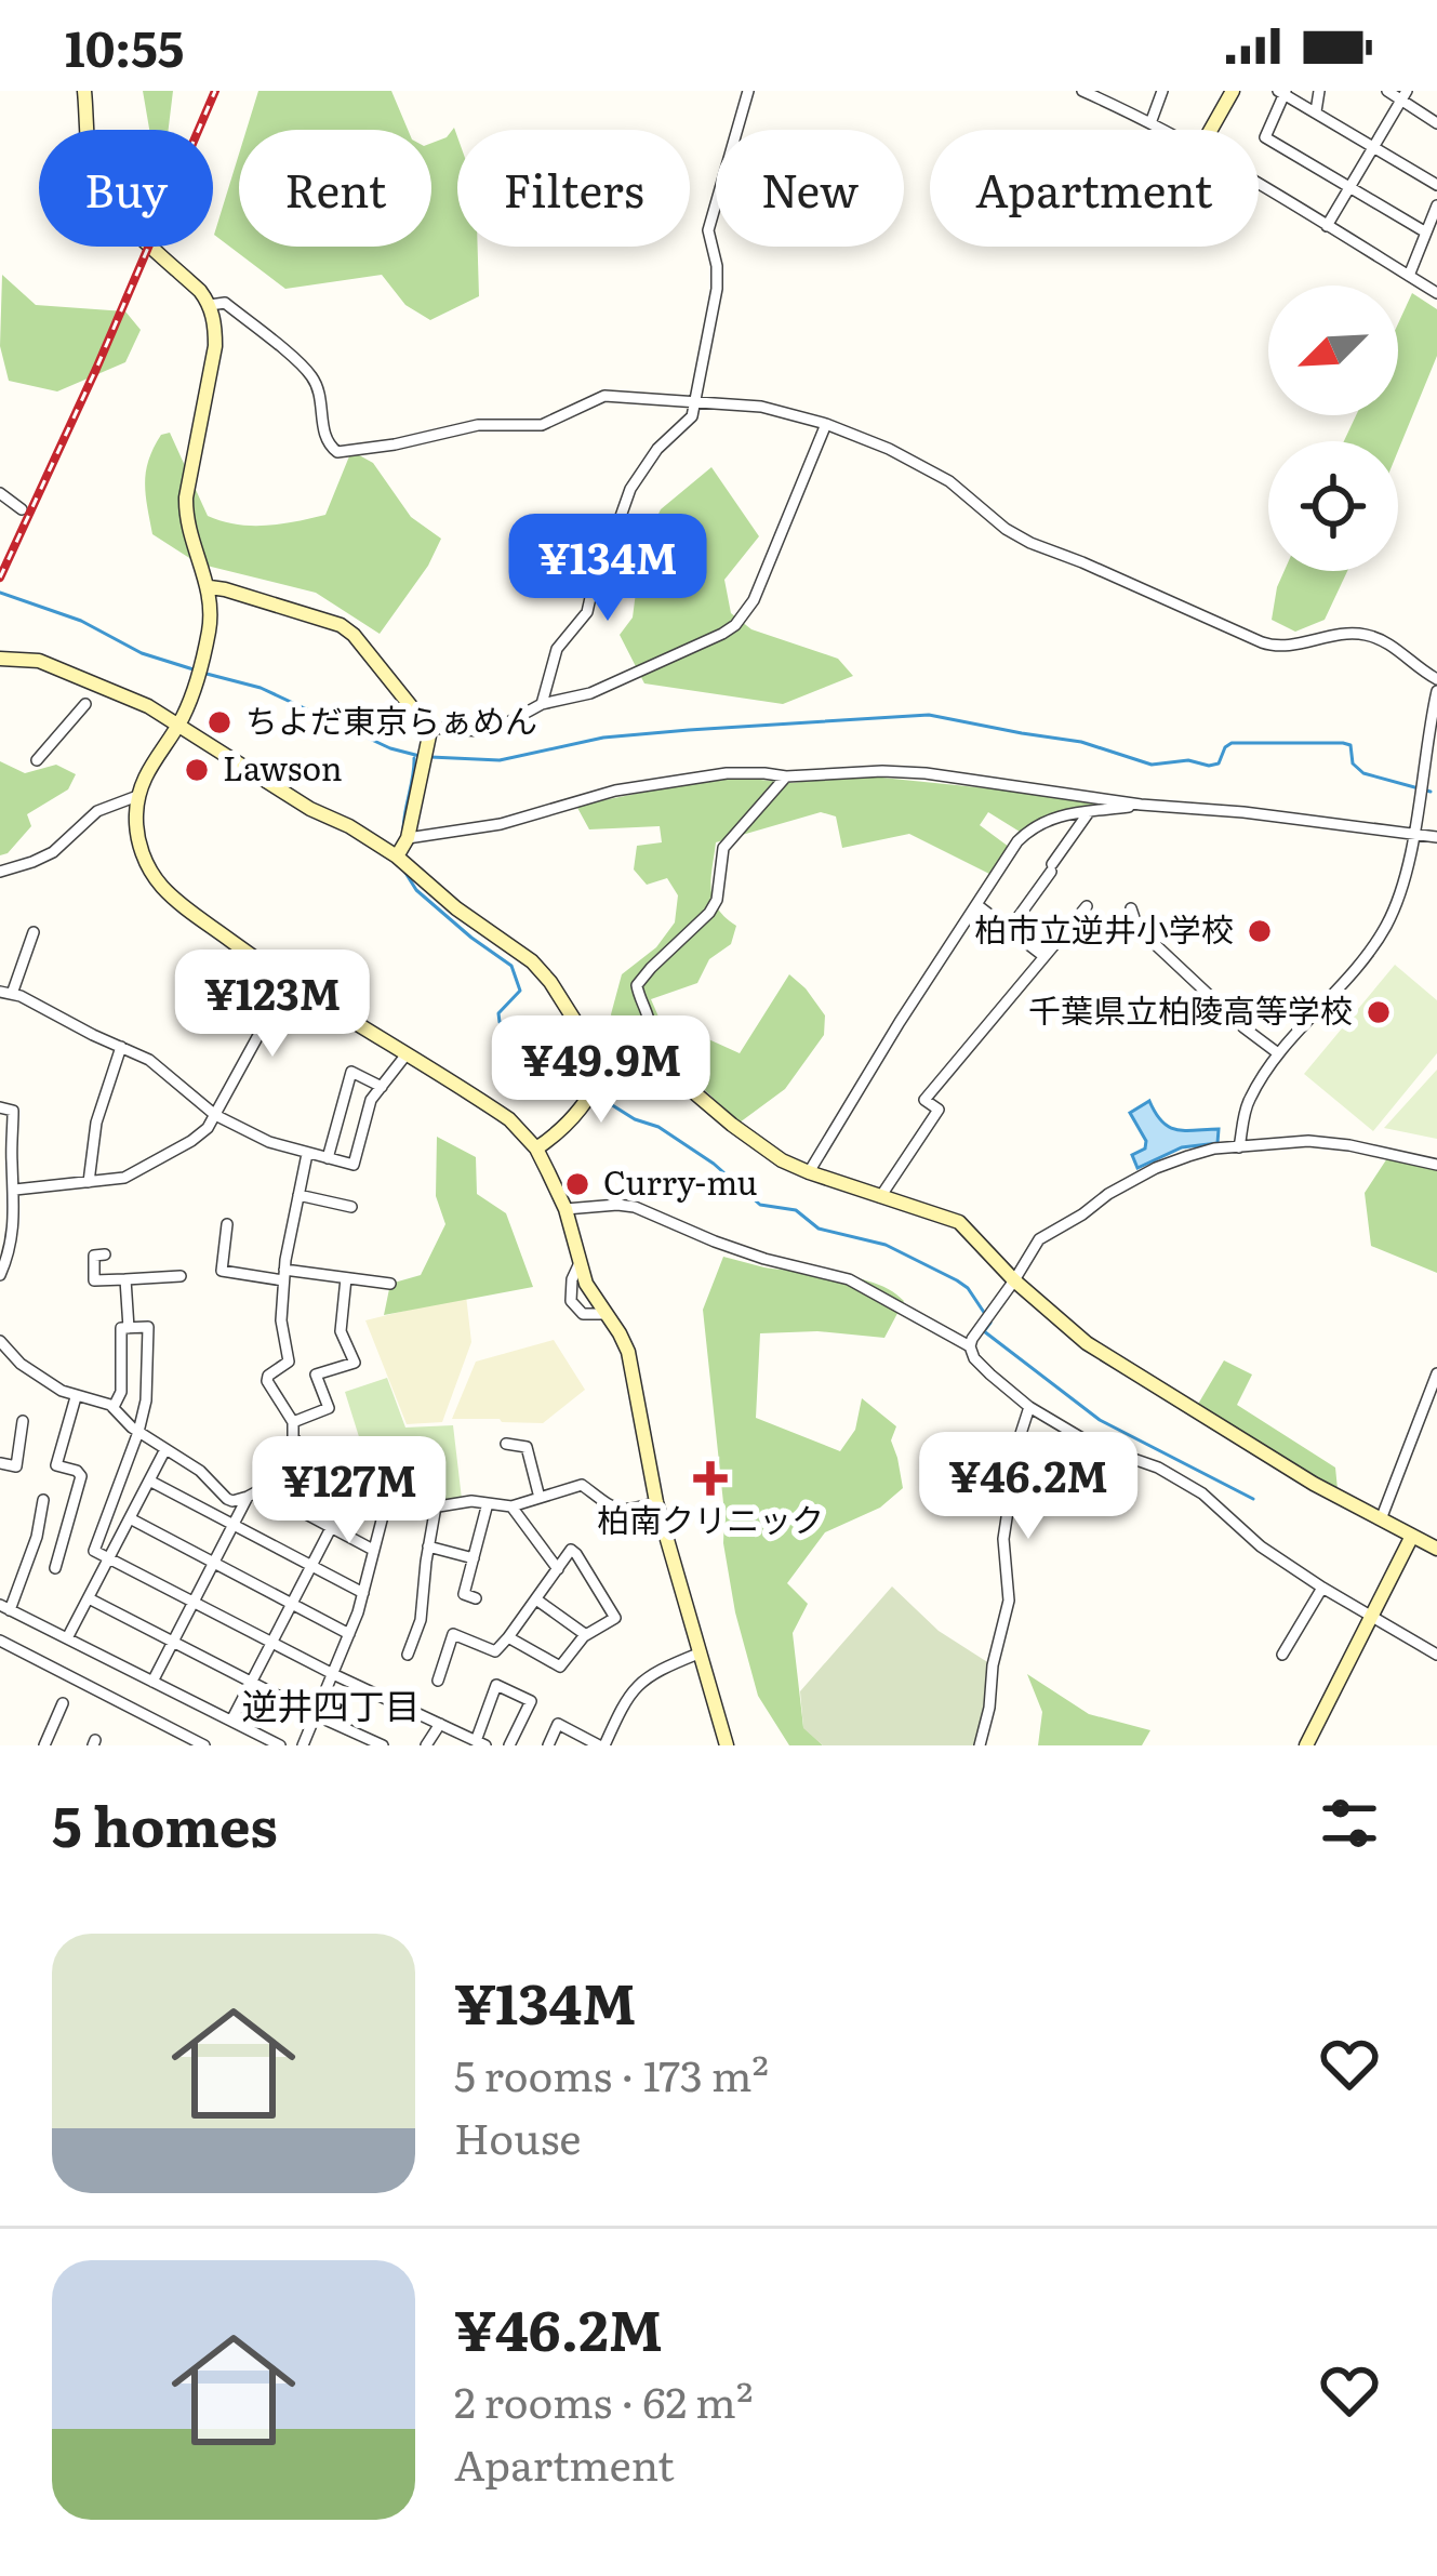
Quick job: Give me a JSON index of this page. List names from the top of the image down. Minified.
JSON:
{"districts":["逆井四丁目"],"places":{"other":["ちよだ東京らぁめん","Lawson","柏市立逆井小学校","千葉県立柏陵高等学校","Curry-mu"],"health":["柏南クリニック"]},"north":"bottom left","page":{"status":"10:55","chip":["Buy","Rent","Filters","New","Apartment"],"price":["¥134M","¥123M","¥49.9M","¥46.2M","¥127M"],"heading":"5 homes","list":[{"name":"¥134M","note":"5 rooms · 173 m² · House"},{"name":"¥46.2M","note":"2 rooms · 62 m² · Apartment"}]}}
